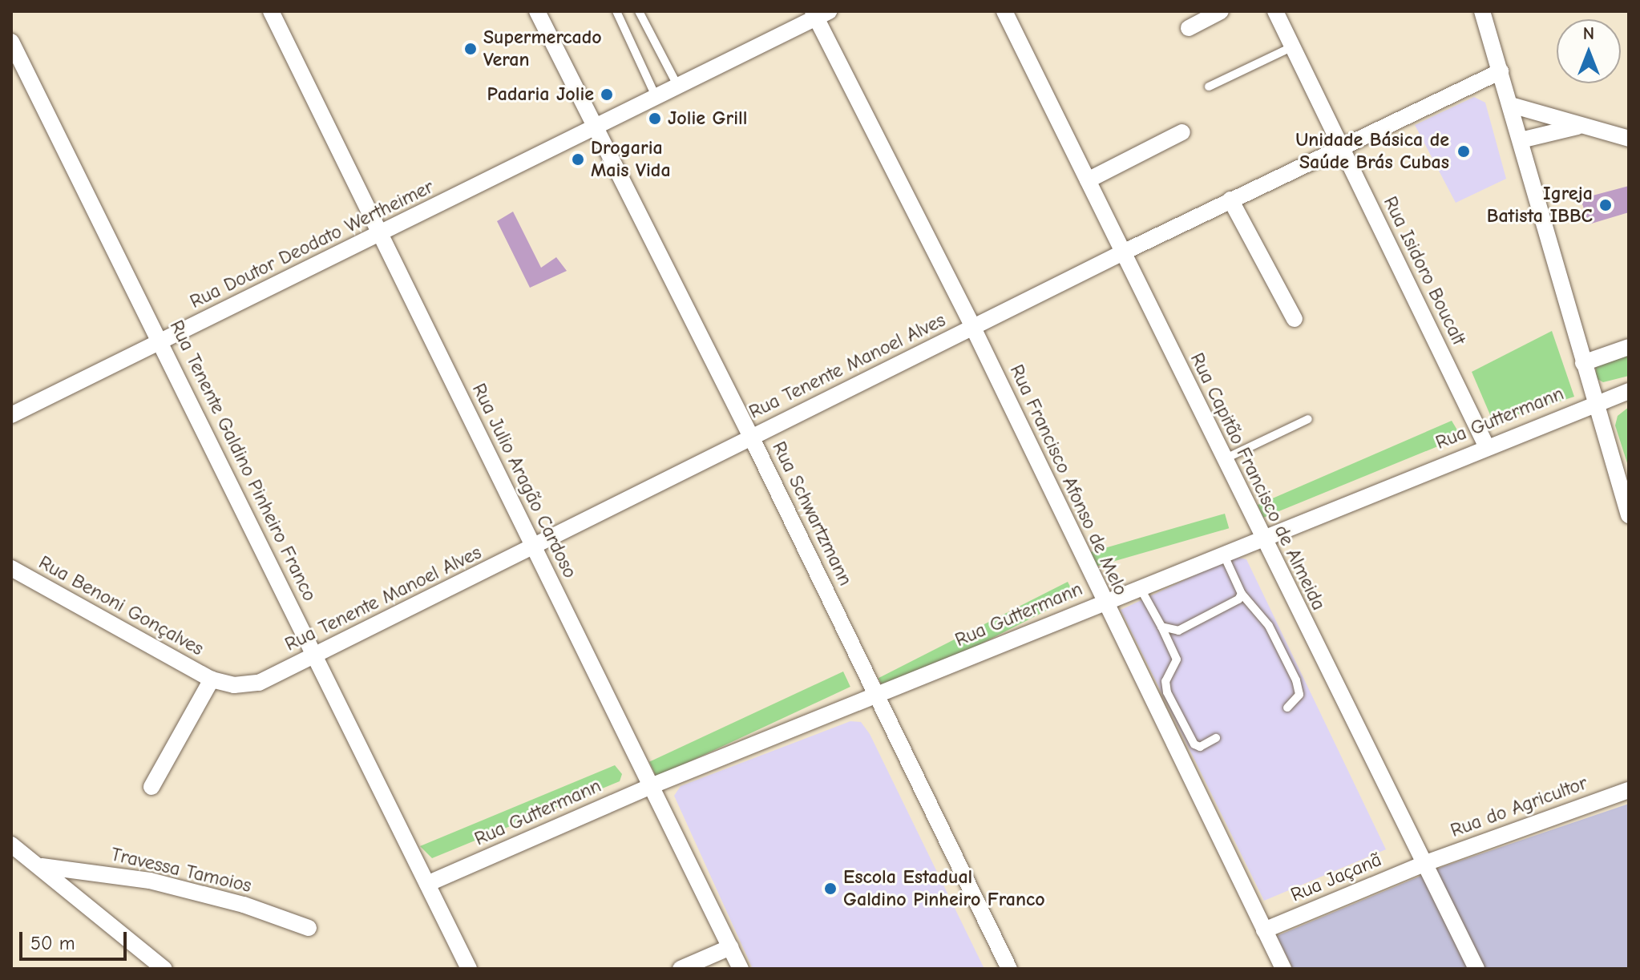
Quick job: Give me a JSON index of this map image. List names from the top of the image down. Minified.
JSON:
{"streets":{"street":["Rua Doutor Deodato Wertheimer","Rua Isidoro Boucalt","Rua Tenente Manoel Alves","Rua Guttermann","Rua Tenente Galdino Pinheiro Franco","Rua Francisco Afonso de Melo","Rua Julio Aragão Cardoso","Rua Capitão Francisco de Almeida","Rua Schwartzmann","Rua Benoni Gonçalves","Rua do Agricultor","Travessa Tamoios","Rua Jaçanã"]},"crossings":[["Rua Doutor Deodato Wertheimer","Rua Tenente Galdino Pinheiro Franco"],["Rua Doutor Deodato Wertheimer","Rua Francisco Afonso de Melo"],["Rua Doutor Deodato Wertheimer","Rua Julio Aragão Cardoso"],["Rua Doutor Deodato Wertheimer","Rua Schwartzmann"],["Rua Isidoro Boucalt","Rua Tenente Manoel Alves"],["Rua Isidoro Boucalt","Rua Guttermann"],["Rua Tenente Manoel Alves","Rua Tenente Galdino Pinheiro Franco"],["Rua Tenente Manoel Alves","Rua Francisco Afonso de Melo"],["Rua Tenente Manoel Alves","Rua Julio Aragão Cardoso"],["Rua Tenente Manoel Alves","Rua Capitão Francisco de Almeida"],["Rua Tenente Manoel Alves","Rua Schwartzmann"],["Rua Tenente Manoel Alves","Rua Benoni Gonçalves"],["Rua Guttermann","Rua Tenente Galdino Pinheiro Franco"],["Rua Guttermann","Rua Francisco Afonso de Melo"],["Rua Guttermann","Rua Julio Aragão Cardoso"],["Rua Guttermann","Rua Capitão Francisco de Almeida"],["Rua Guttermann","Rua Schwartzmann"],["Rua Francisco Afonso de Melo","Rua Jaçanã"],["Rua Capitão Francisco de Almeida","Rua do Agricultor"],["Rua Capitão Francisco de Almeida","Rua Jaçanã"],["Rua do Agricultor","Rua Jaçanã"]],"places":["Supermercado Veran","Padaria Jolie","Jolie Grill","Unidade Básica de Saúde Brás Cubas","Drogaria Mais Vida","Igreja Batista IBBC","Escola Estadual Galdino Pinheiro Franco"],"scale_bar":"50 m","north":"top"}
